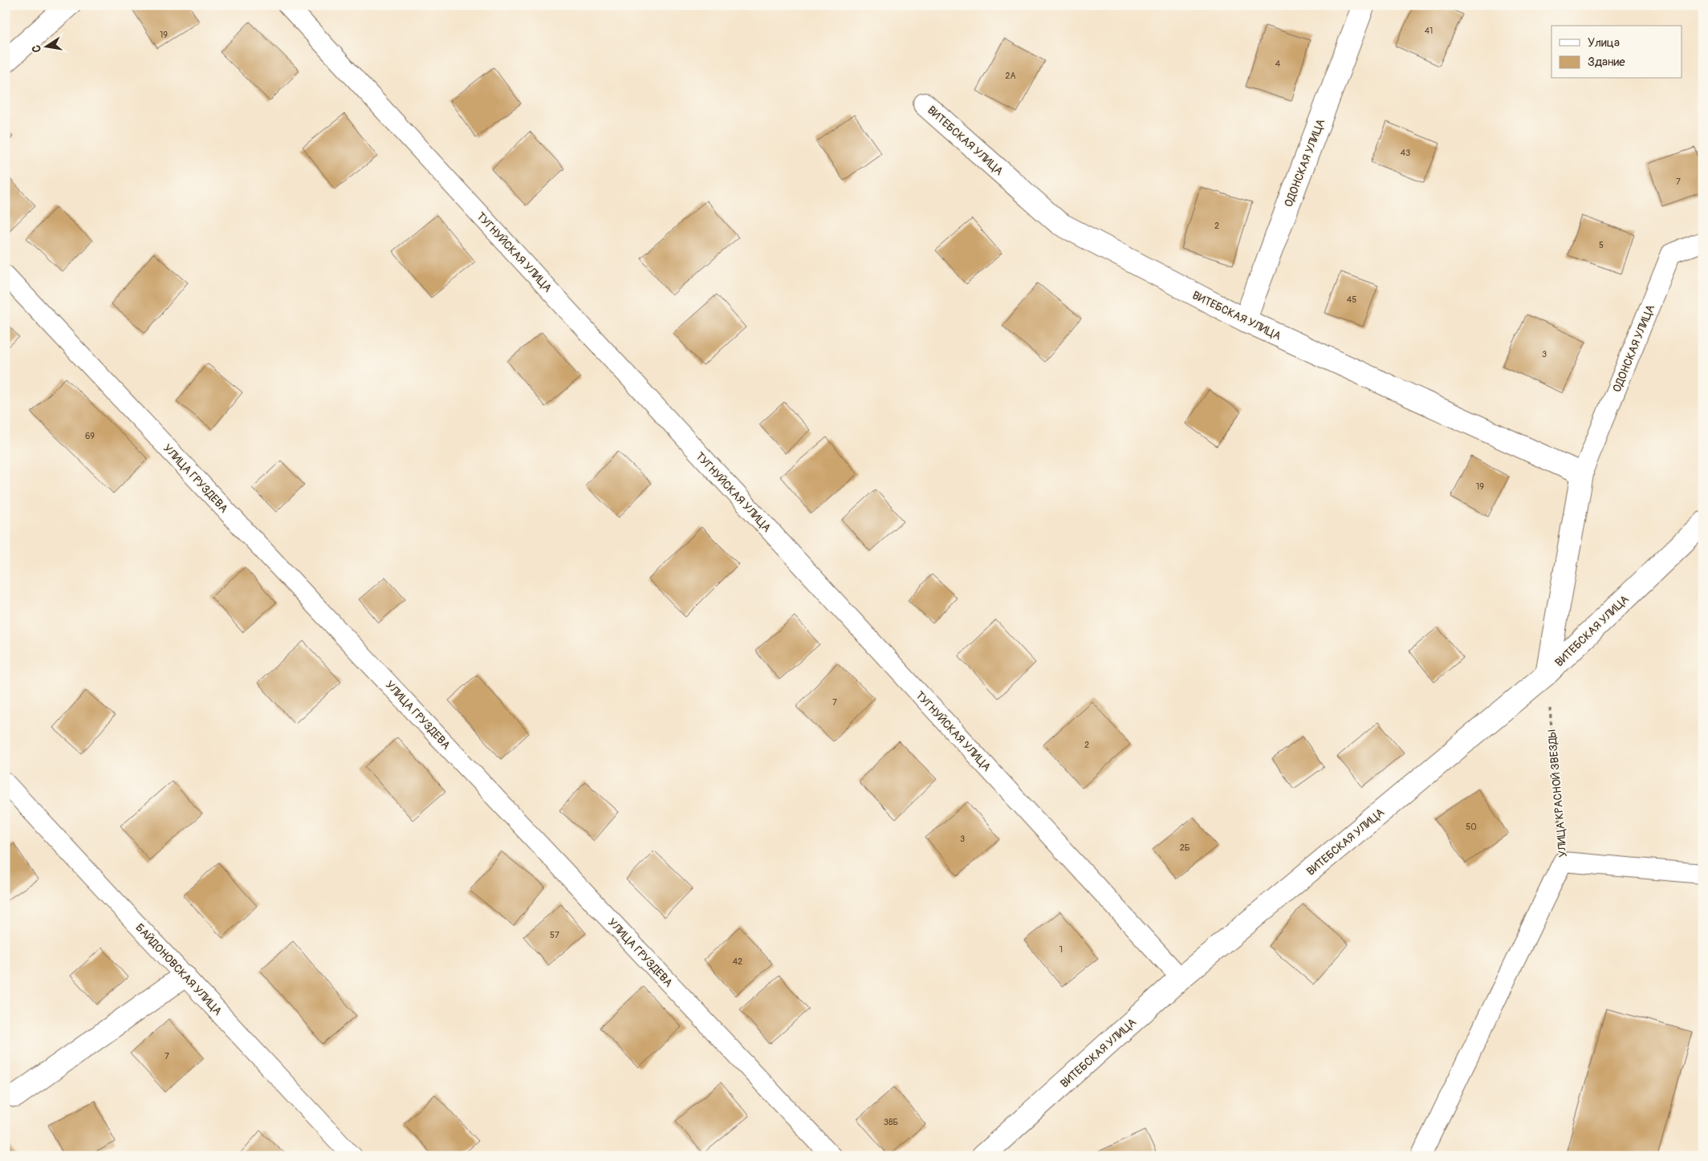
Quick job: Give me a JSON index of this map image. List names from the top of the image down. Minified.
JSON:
{"streets":{"street":["ВИТЕБСКАЯ УЛИЦА","ОДОНСКАЯ УЛИЦА"],"lane":["ТУГНУЙСКАЯ УЛИЦА","УЛИЦА ГРУЗДЕВА","УЛИЦА КРАСНОЙ ЗВЕЗДЫ","БАЙДОНОВСКАЯ УЛИЦА"]},"crossings":[["ВИТЕБСКАЯ УЛИЦА","ОДОНСКАЯ УЛИЦА"],["ВИТЕБСКАЯ УЛИЦА","ТУГНУЙСКАЯ УЛИЦА"],["ВИТЕБСКАЯ УЛИЦА","УЛИЦА КРАСНОЙ ЗВЕЗДЫ"]],"house_numbers":["41","19","4","2А","43","7","2","5","45","3","69","19","7","2","50","3","2Б","57","1","42","7","38Б"],"legend":["Улица","Здание"],"north":"left"}
